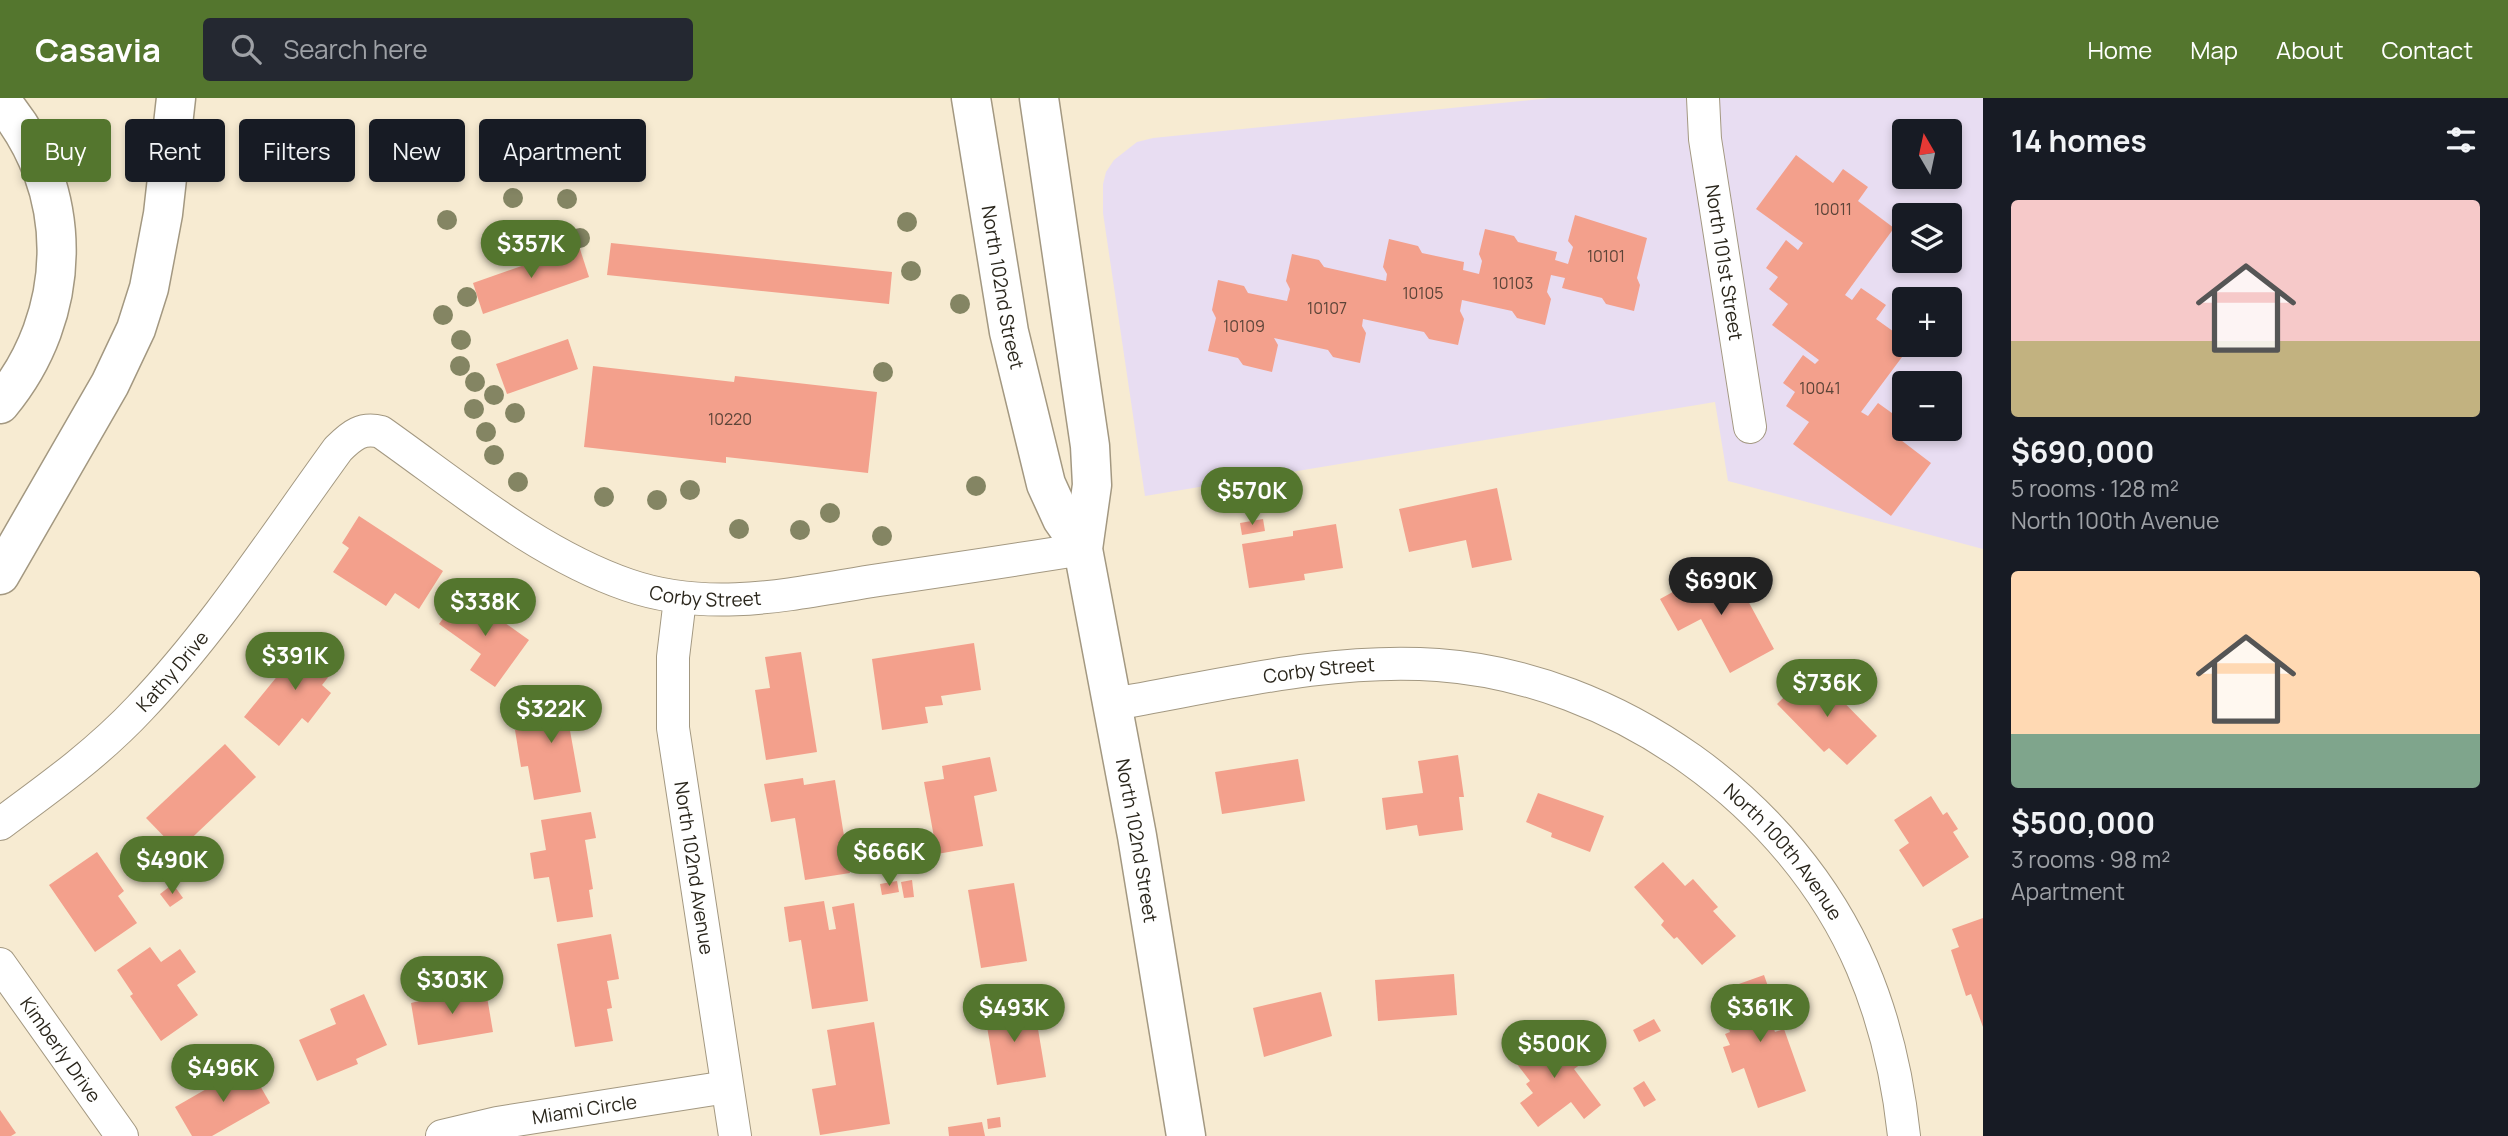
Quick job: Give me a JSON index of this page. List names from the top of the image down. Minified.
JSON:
{"streets":{"main road":["North 102nd Street"],"street":["North 101st Street","Corby Street","Kathy Drive","North 100th Avenue","North 102nd Avenue","Kimberly Drive","Miami Circle"]},"crossings":[["North 102nd Street","Corby Street"],["Corby Street","Kathy Drive"],["Corby Street","North 100th Avenue"],["Corby Street","North 102nd Avenue"],["North 102nd Avenue","Miami Circle"]],"house_numbers":["10011","10101","10103","10105","10107","10109","10041","10220"],"north":"top","page":{"header":"Casavia","search":"Search here","nav":["Home","Map","About","Contact"],"heading":"14 homes","map_buttons":["+","−"],"chip":["Buy","Rent","Filters","New","Apartment"],"list":[{"name":"$690,000","note":"5 rooms · 128 m² · North 100th Avenue"},{"name":"$500,000","note":"3 rooms · 98 m² · Apartment"}],"price":["$357K","$570K","$690K","$338K","$391K","$736K","$322K","$666K","$490K","$303K","$493K","$361K","$500K","$496K"]}}
